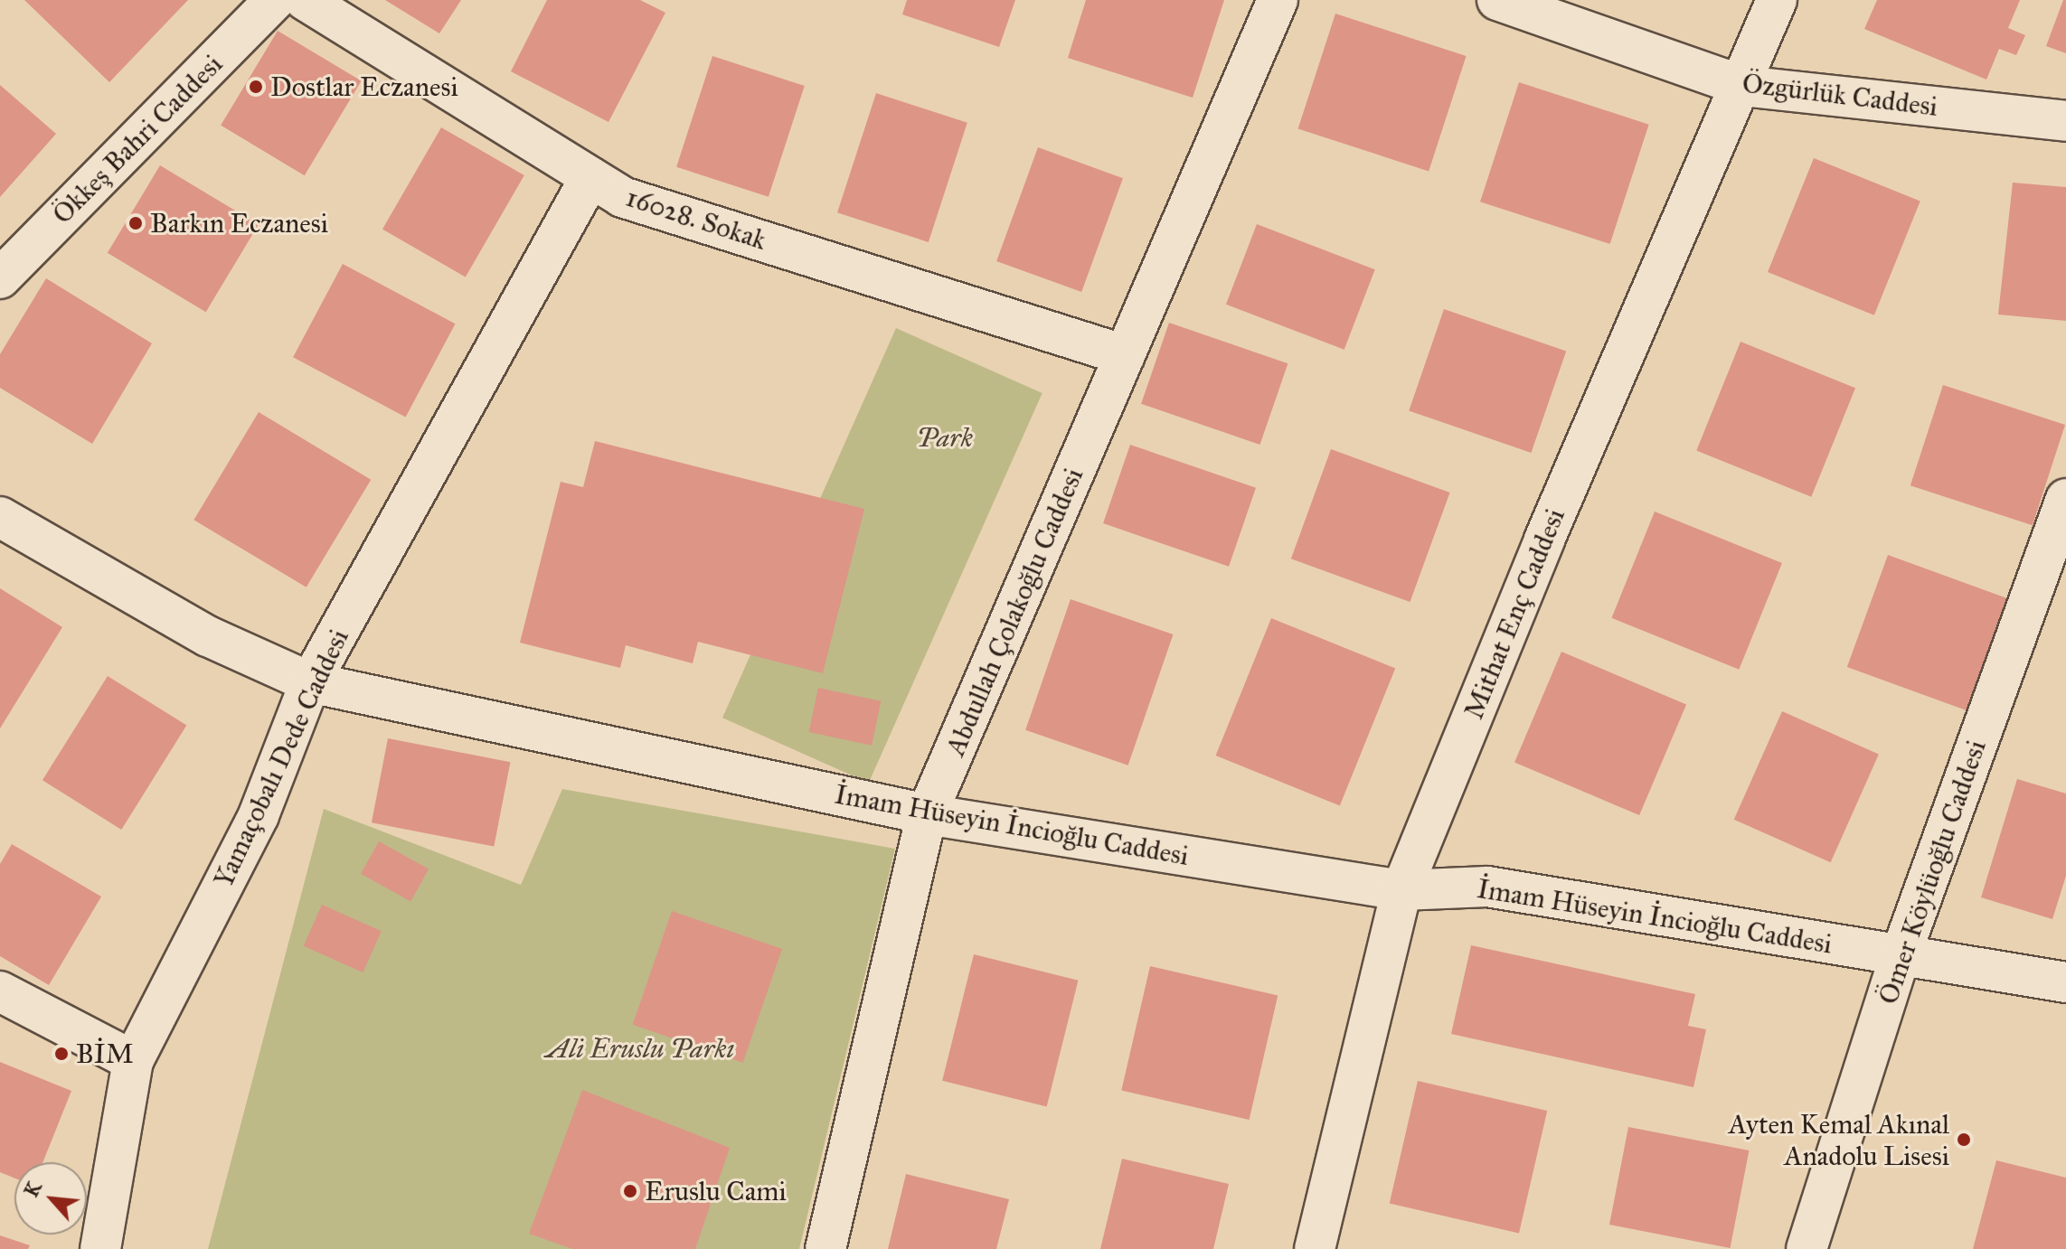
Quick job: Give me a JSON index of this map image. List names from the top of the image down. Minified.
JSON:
{"streets":{"street":["Özgürlük Caddesi","Ökkeş Bahri Caddesi","16028. Sokak","Abdullah Çolakoğlu Caddesi","Mithat Enç Caddesi","Yamaçobalı Dede Caddesi","İmam Hüseyin İncioğlu Caddesi","Ömer Köylüoğlu Caddesi"]},"crossings":[["Özgürlük Caddesi","Mithat Enç Caddesi"],["16028. Sokak","Abdullah Çolakoğlu Caddesi"],["16028. Sokak","Yamaçobalı Dede Caddesi"],["Abdullah Çolakoğlu Caddesi","İmam Hüseyin İncioğlu Caddesi"],["Mithat Enç Caddesi","İmam Hüseyin İncioğlu Caddesi"],["Yamaçobalı Dede Caddesi","İmam Hüseyin İncioğlu Caddesi"],["İmam Hüseyin İncioğlu Caddesi","Ömer Köylüoğlu Caddesi"]],"parks":["Park","Ali Eruslu Parkı"],"places":["Dostlar Eczanesi","Barkın Eczanesi","BİM","Ayten Kemal Akınal Anadolu Lisesi","Eruslu Cami"],"north":"top left"}
